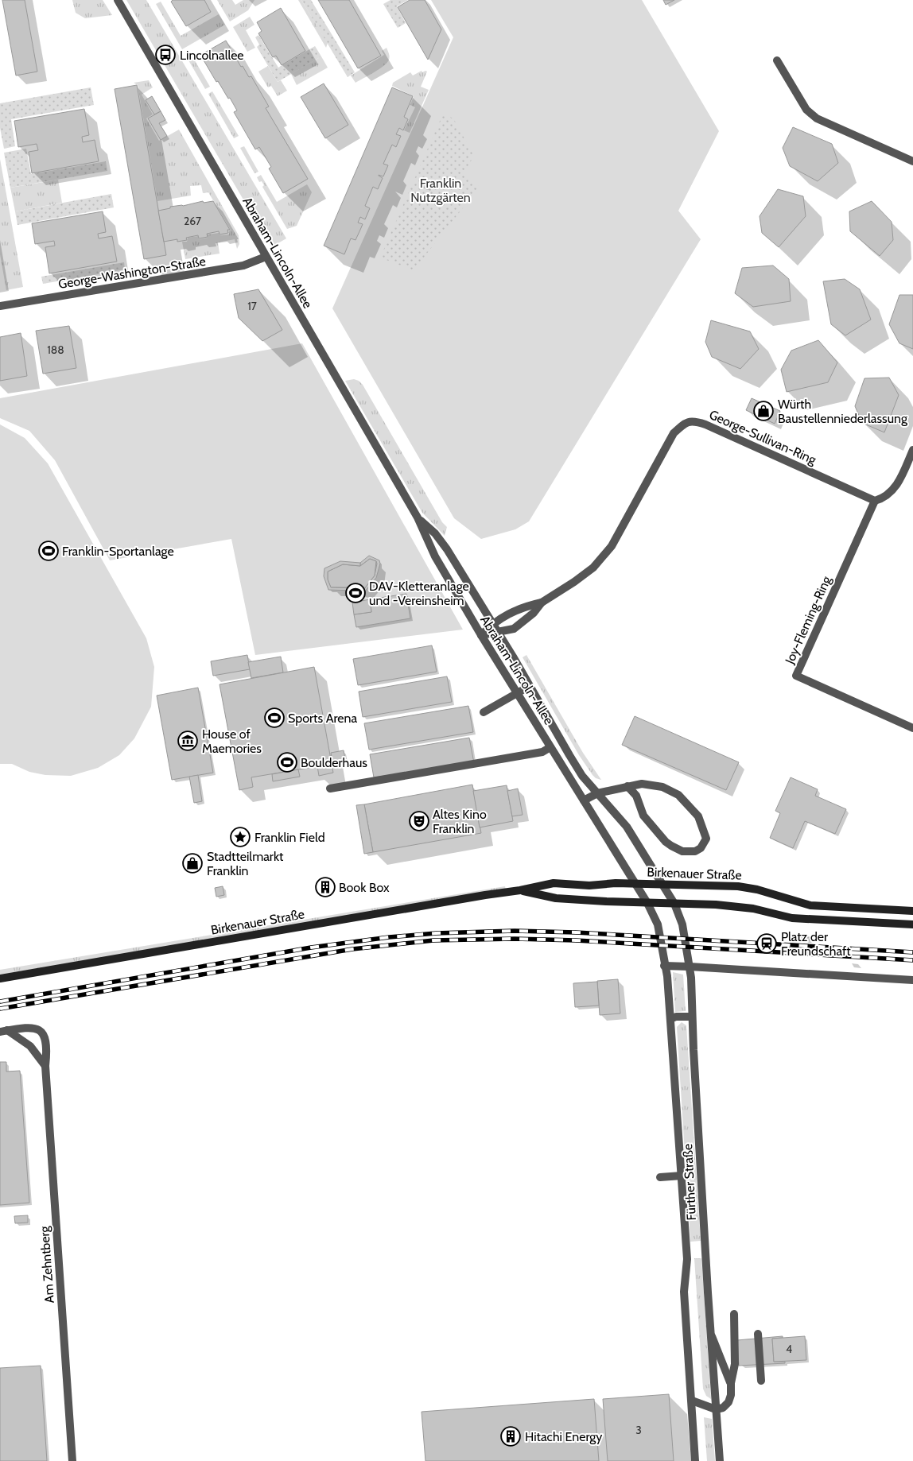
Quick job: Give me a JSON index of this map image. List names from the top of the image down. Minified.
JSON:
{"streets":{"street":["Abraham-Lincoln-Allee","George-Washington-Straße","George-Sullivan-Ring","Joy-Fleming-Ring","Birkenauer Straße","Fürther Straße","Am Zehntberg"]},"crossings":[["Abraham-Lincoln-Allee","George-Washington-Straße"],["Abraham-Lincoln-Allee","George-Sullivan-Ring"],["Abraham-Lincoln-Allee","Birkenauer Straße"],["Abraham-Lincoln-Allee","Fürther Straße"],["George-Sullivan-Ring","Joy-Fleming-Ring"],["Birkenauer Straße","Fürther Straße"]],"parks":["Franklin Nutzgärten"],"places":{"bus stop":["Lincolnallee"],"shop":["Würth Baustellenniederlassung","Stadtteilmarkt Franklin"],"sports":["Franklin-Sportanlage","DAV-Kletteranlage und -Vereinsheim","Sports Arena","Boulderhaus"],"museum":["House of Maemories"],"theatre":["Altes Kino Franklin"],"place":["Franklin Field"],"building":["Book Box","Hitachi Energy"],"station":["Platz der Freundschaft"]},"house_numbers":["267","17","188","4","3"]}
